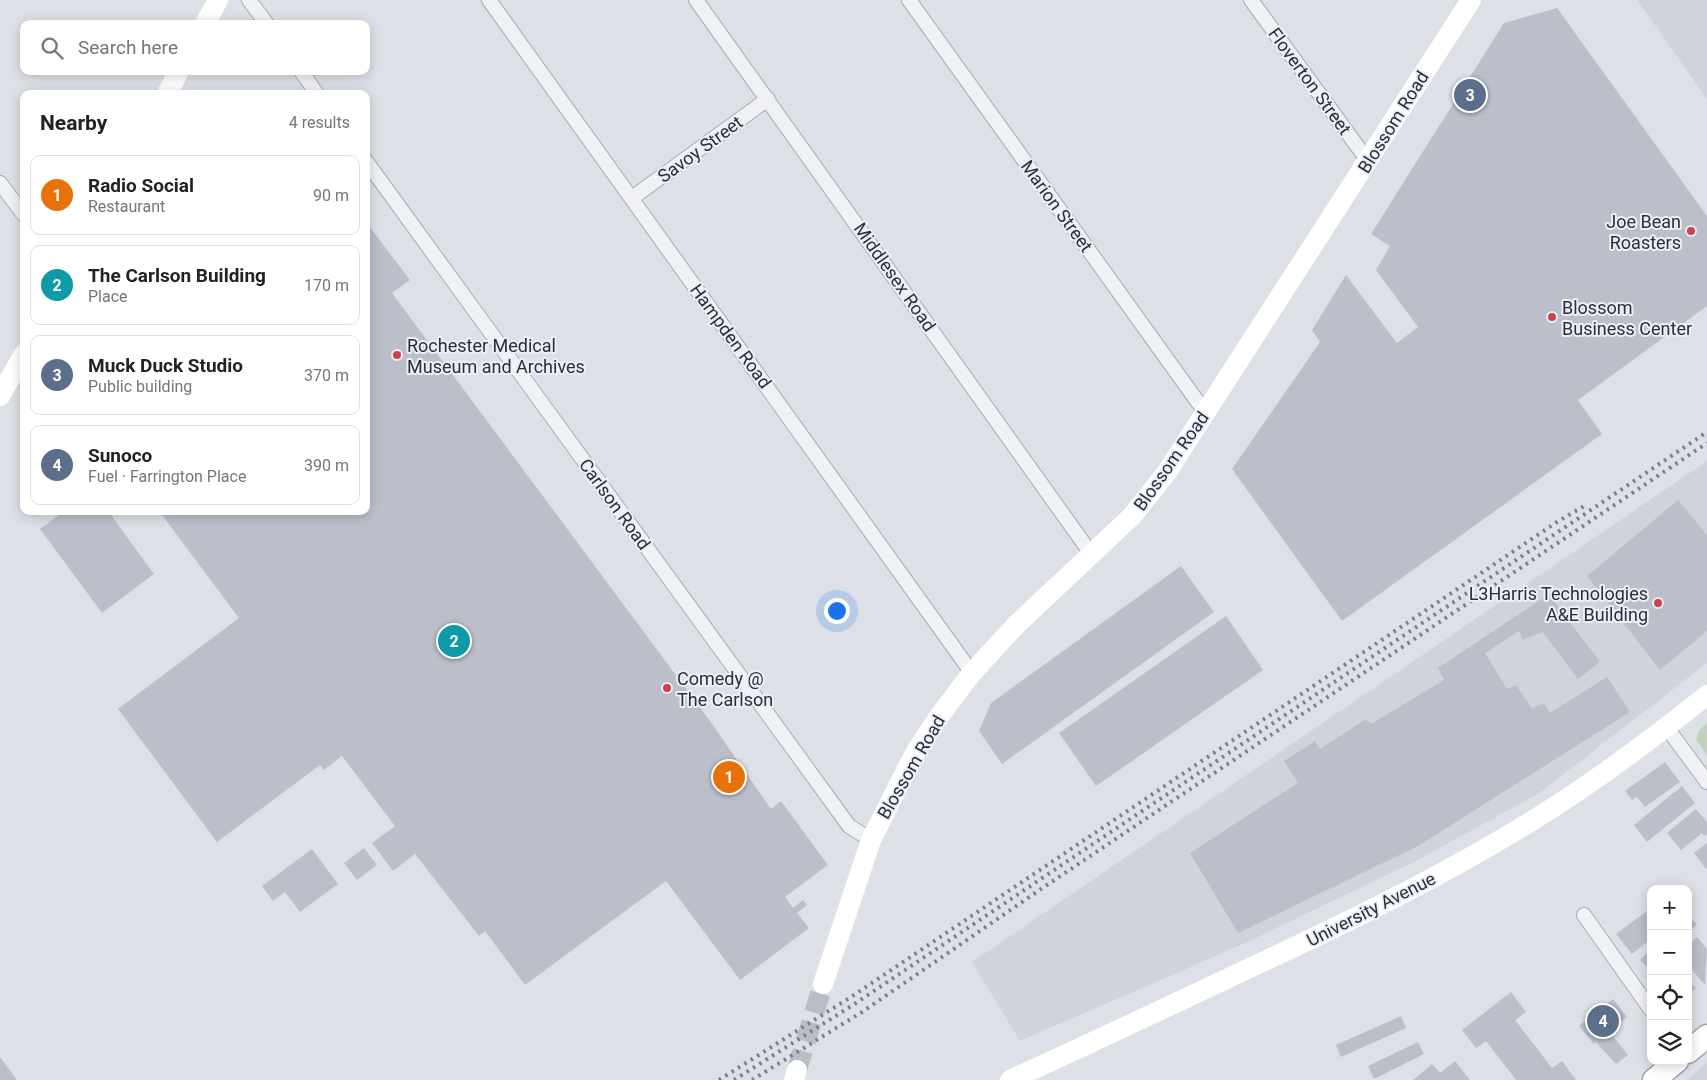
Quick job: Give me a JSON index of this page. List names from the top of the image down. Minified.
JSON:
{"streets":{"street":["Floverton Street","Blossom Road","Savoy Street","Marion Street","Middlesex Road","Hampden Road","Carlson Road","University Avenue"]},"crossings":[["Floverton Street","Blossom Road"],["Blossom Road","Marion Street"],["Blossom Road","Middlesex Road"],["Blossom Road","Hampden Road"],["Blossom Road","Carlson Road"],["Savoy Street","Middlesex Road"],["Savoy Street","Hampden Road"]],"places":["Joe Bean Roasters","Blossom Business Center","Rochester Medical Museum and Archives","L3Harris Technologies A&E Building","Comedy @ The Carlson"],"page":{"search":"Search here","pins":["3","2","1","4"],"heading":["Nearby","4 results"],"list":[{"mark":"1","name":"Radio Social","note":"Restaurant","value":"90 m"},{"mark":"2","name":"The Carlson Building","note":"Place","value":"170 m"},{"mark":"3","name":"Muck Duck Studio","note":"Public building","value":"370 m"},{"mark":"4","name":"Sunoco","note":"Fuel · Farrington Place","value":"390 m"}],"map_buttons":["+","−"]}}
